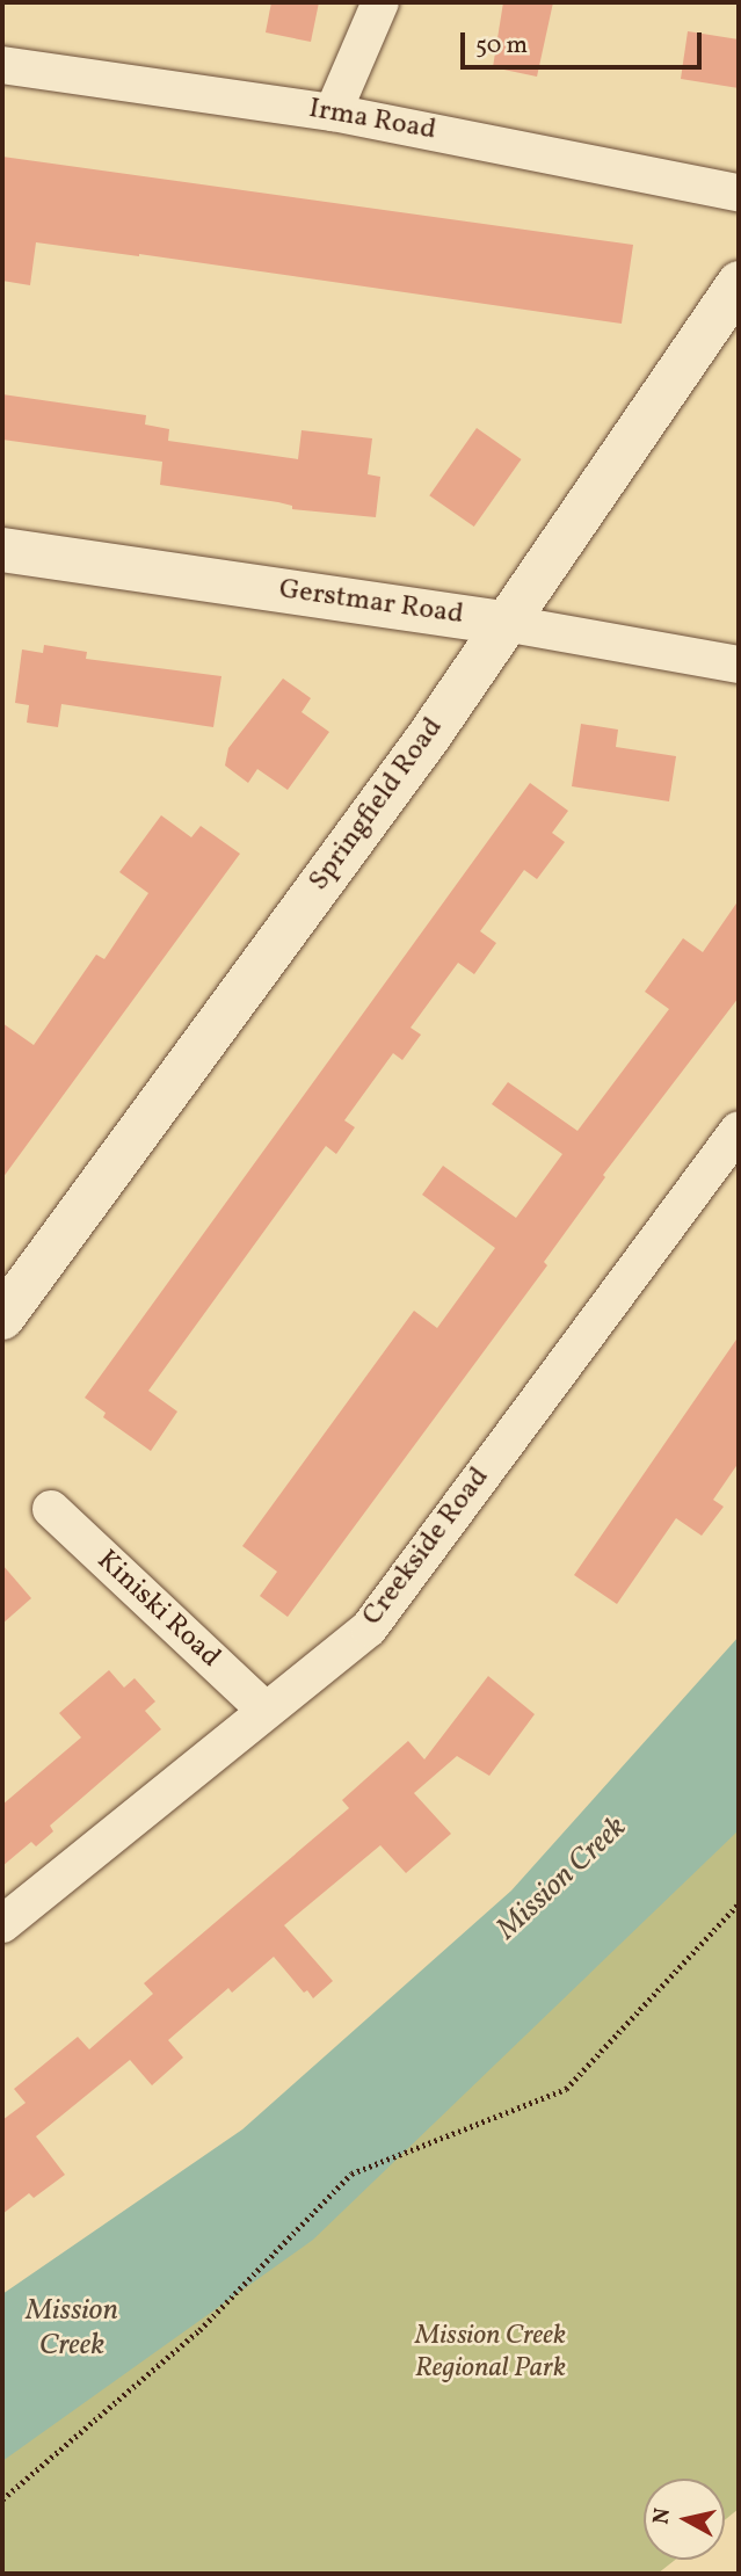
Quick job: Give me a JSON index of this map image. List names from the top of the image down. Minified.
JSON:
{"streets":{"main road":["Gerstmar Road","Springfield Road"],"street":["Irma Road","Creekside Road","Kiniski Road"]},"crossings":[["Gerstmar Road","Springfield Road"],["Creekside Road","Kiniski Road"]],"water":["Mission Creek"],"parks":["Mission Creek Regional Park"],"scale_bar":"50 m","north":"left"}
